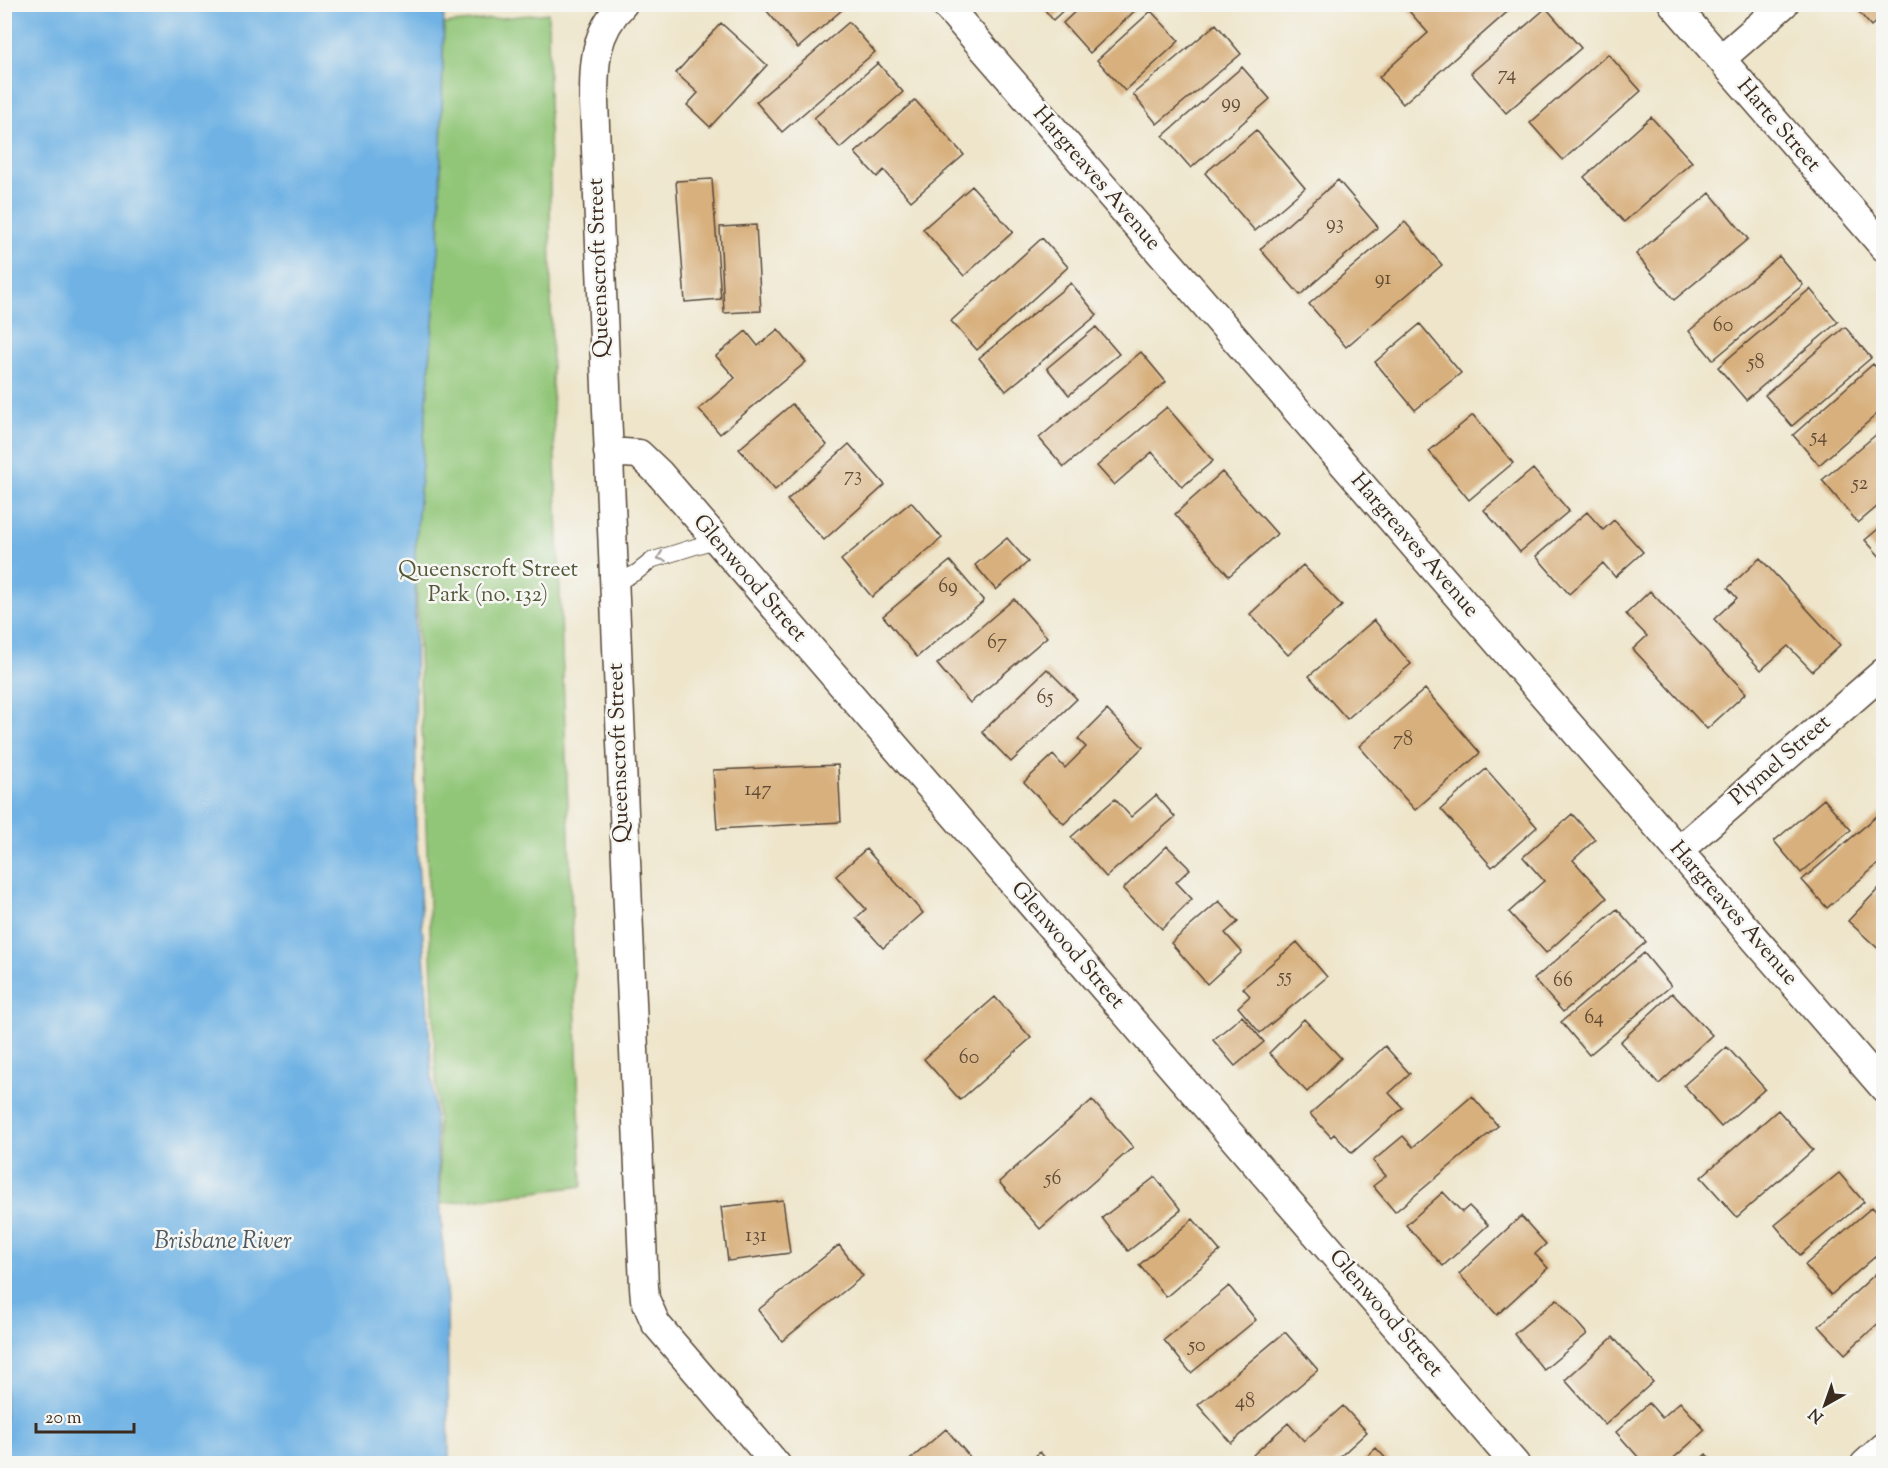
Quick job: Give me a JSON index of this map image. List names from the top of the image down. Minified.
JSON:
{"streets":{"street":["Harte Street","Hargreaves Avenue","Queenscroft Street","Glenwood Street","Plymel Street"]},"crossings":[["Hargreaves Avenue","Plymel Street"],["Queenscroft Street","Glenwood Street"]],"water":["Brisbane River"],"parks":["Queenscroft Street Park (no. 132)"],"house_numbers":["74","99","93","91","60","58","54","73","52","69","67","65","78","147","55","66","64","60","56","131","50","48"],"scale_bar":"20 m","north":"bottom left"}
